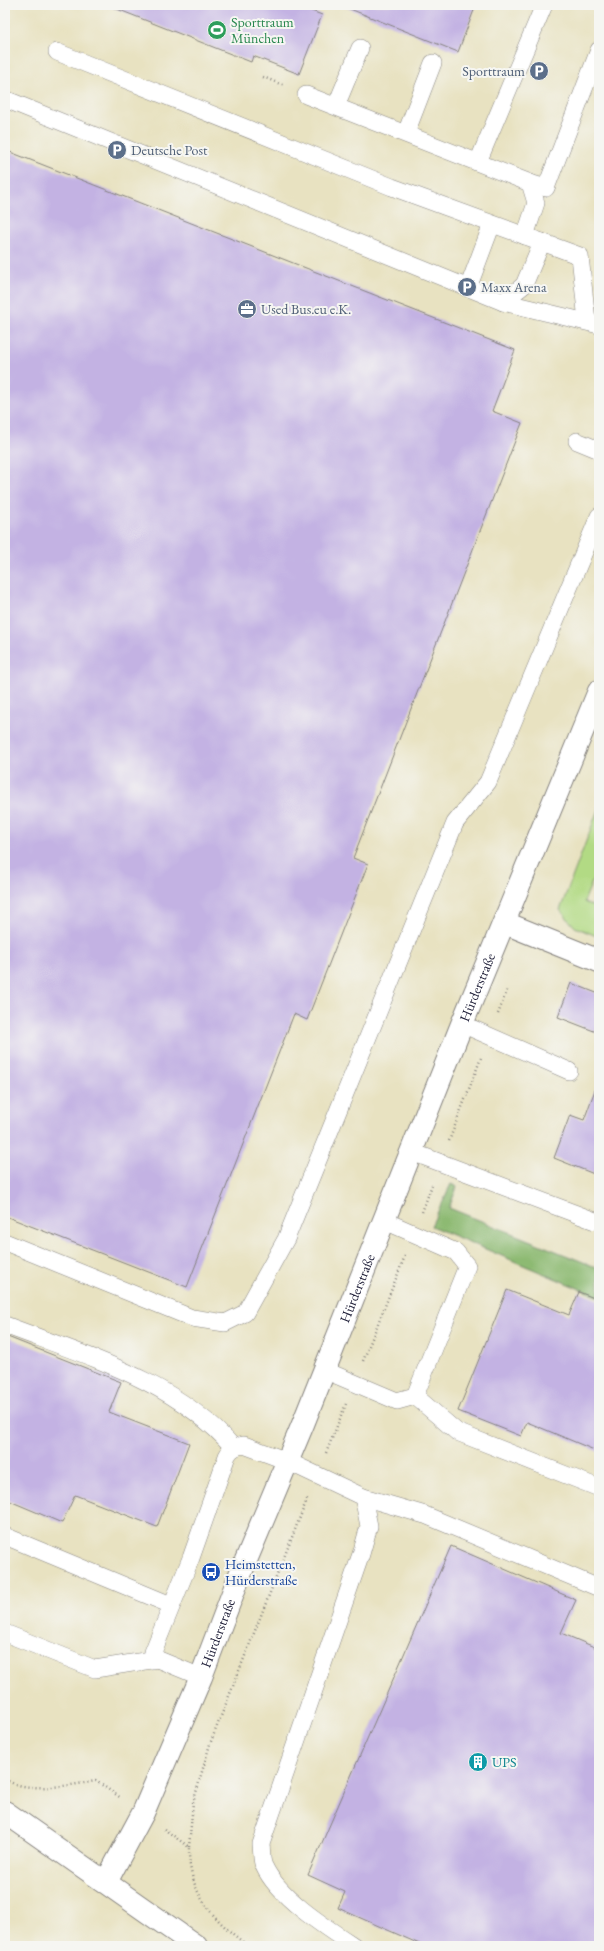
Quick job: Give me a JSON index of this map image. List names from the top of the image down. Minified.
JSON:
{"streets":{"street":["Hürderstraße"]},"places":{"sports":["Sporttraum München"],"parking":["Sporttraum","Deutsche Post","Maxx Arena"],"office":["Used Bus.eu e.K."],"bus stop":["Heimstetten, Hürderstraße"],"building":["UPS"]}}
